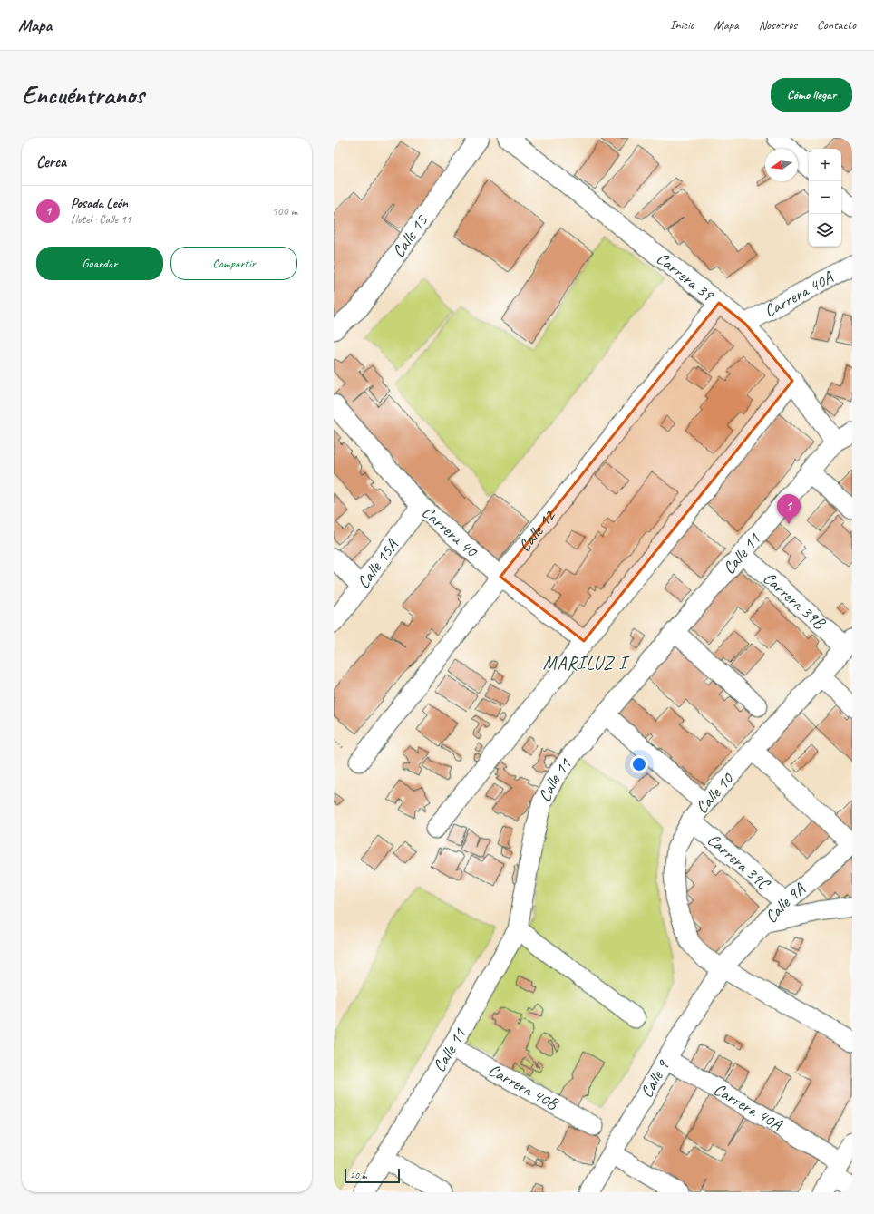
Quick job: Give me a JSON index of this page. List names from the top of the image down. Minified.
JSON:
{"streets":{"street":["Calle 13","Carrera 39","Carrera 40A","Carrera 40","Calle 12","Calle 11","Calle 15A","Carrera 39B","Calle 10","Carrera 39C","Calle 9A","Calle 9","Carrera 40B"]},"crossings":[["Carrera 39","Carrera 40A"],["Carrera 39","Calle 12"],["Carrera 39","Calle 11"],["Carrera 40A","Calle 9"],["Carrera 40","Calle 12"],["Carrera 40","Calle 15A"],["Calle 11","Carrera 39B"],["Calle 11","Carrera 40B"],["Carrera 39B","Calle 10"],["Calle 10","Carrera 39C"],["Calle 10","Calle 9A"],["Calle 10","Calle 9"],["Carrera 39C","Calle 9A"],["Calle 9A","Calle 9"]],"districts":["MARILUZ I"],"scale_bar":"20 m","north":"left","page":{"header":"Mapa","nav":["Inicio","Mapa","Nosotros","Contacto"],"buttons":["Cómo llegar",["Guardar","Compartir"]],"title":"Encuéntranos","heading":"Cerca","map_buttons":["+","−"],"list":[{"mark":"1","name":"Posada León","note":"Hotel · Calle 11","value":"100 m"}],"pins":"1","scale":"20 m"}}
